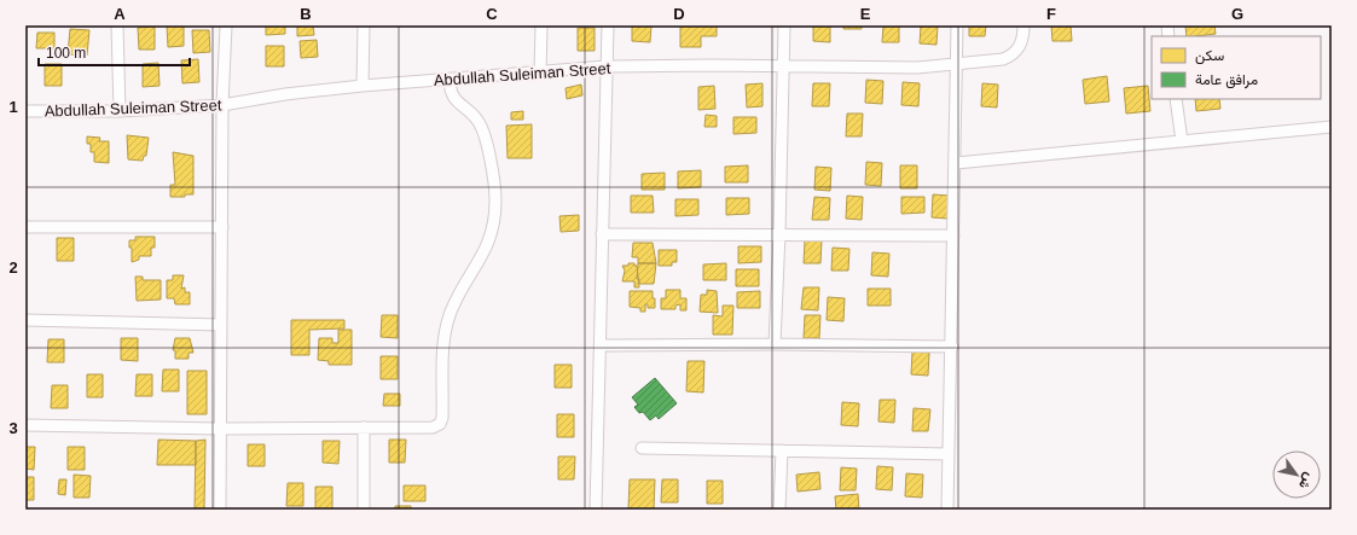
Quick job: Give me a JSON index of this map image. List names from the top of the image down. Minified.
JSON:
{"streets":{"street":["Abdullah Suleiman Street"]},"legend":["سكن","مرافق عامة"],"scale_bar":"100 m","north":"bottom right","grid":{"columns":["A","B","C","D","E","F","G"],"rows":["1","2","3"]}}
